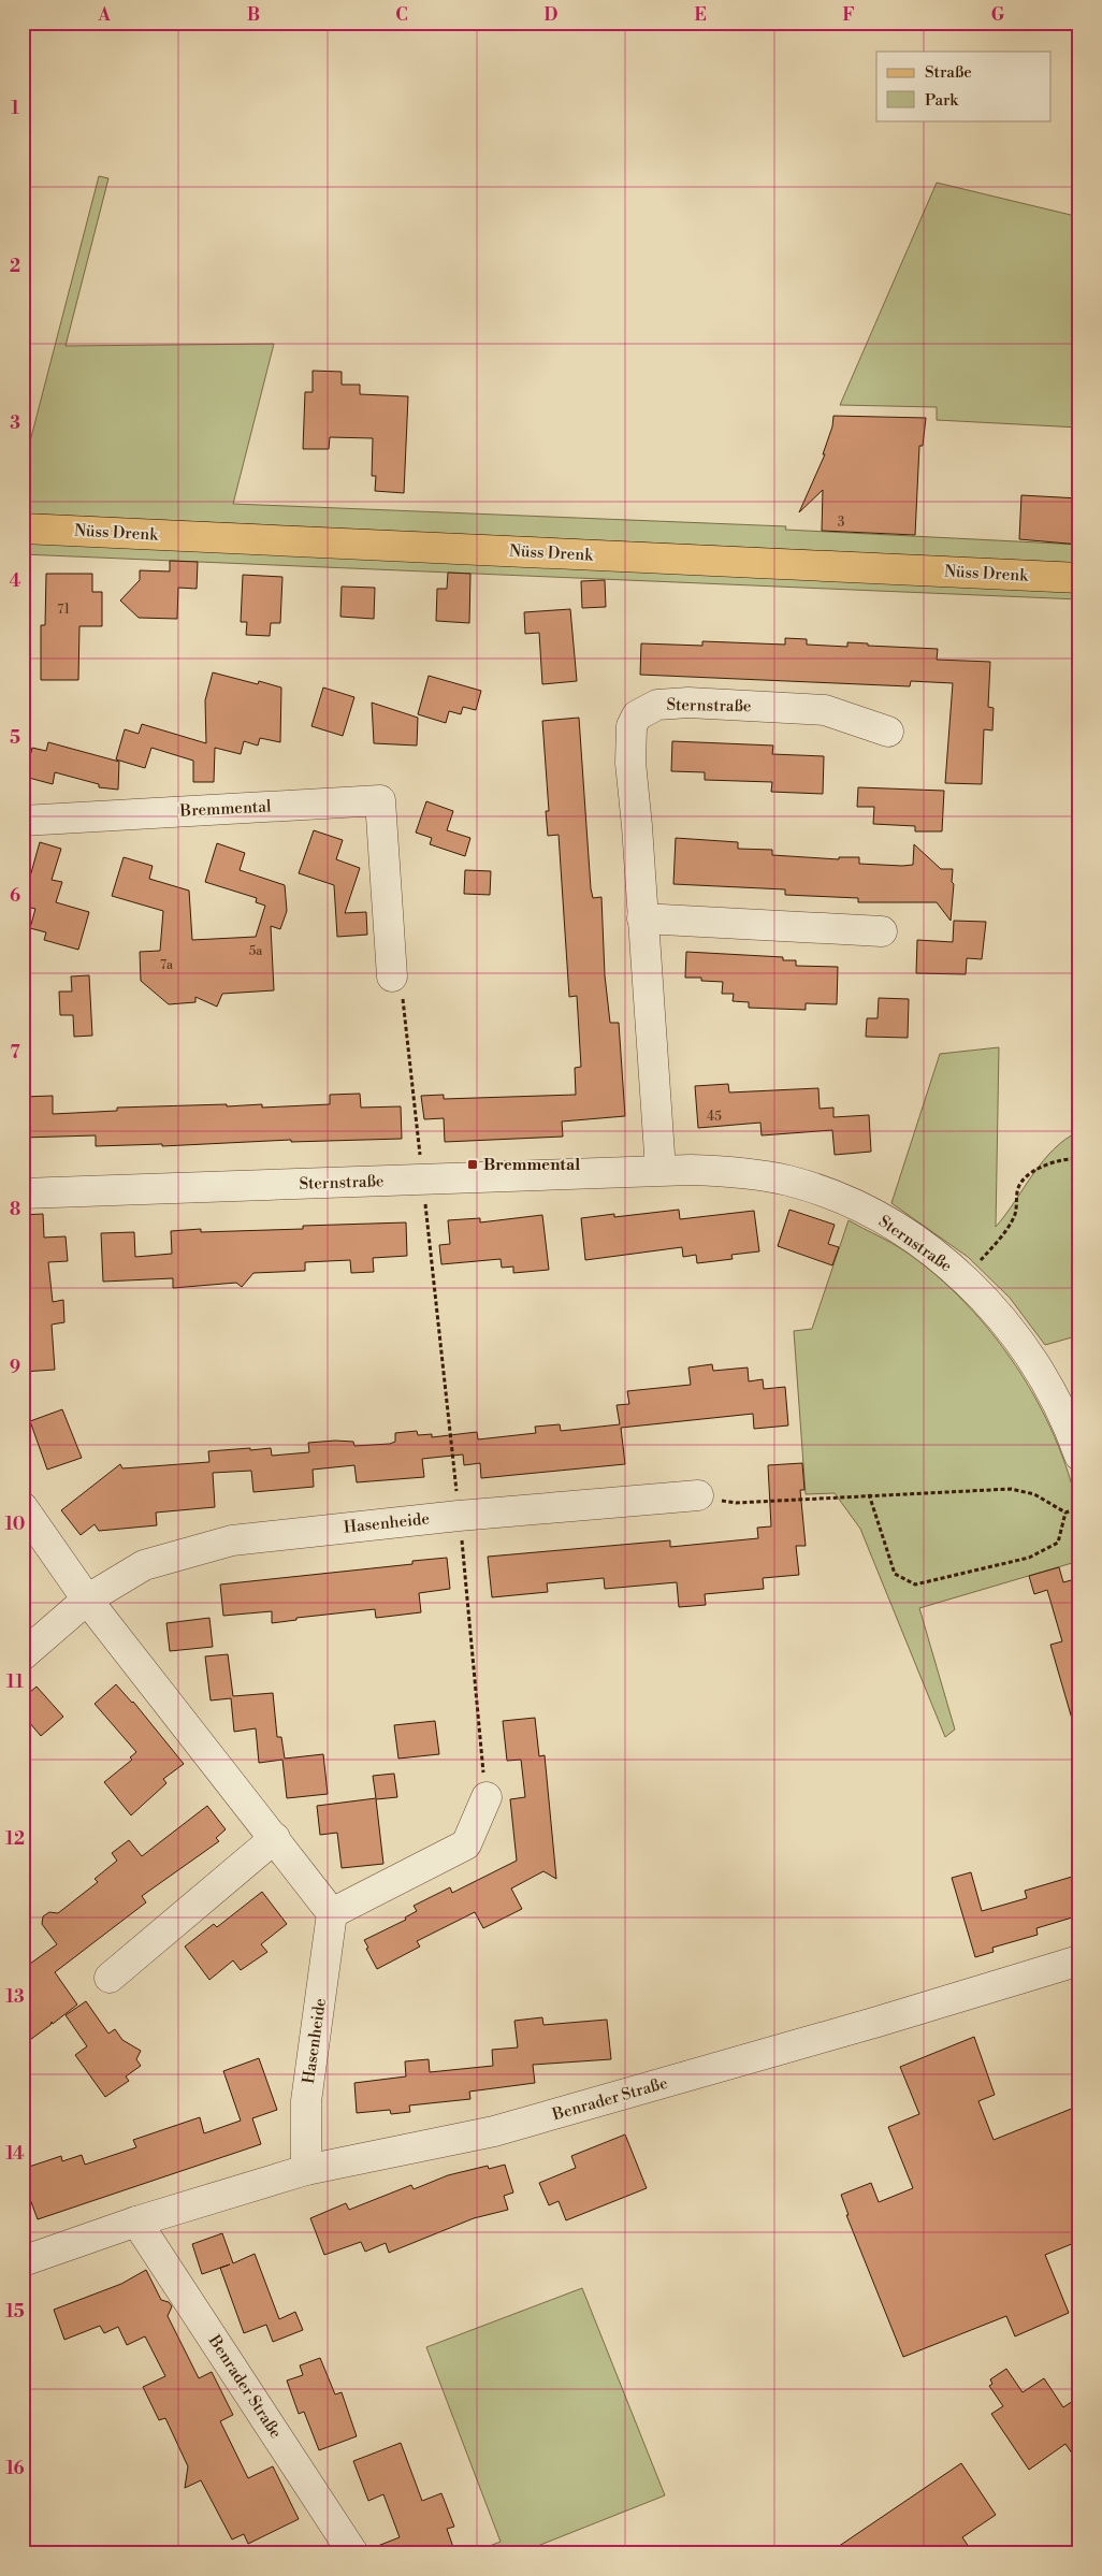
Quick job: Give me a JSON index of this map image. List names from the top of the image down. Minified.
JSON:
{"streets":{"main road":["Nüss Drenk"],"street":["Sternstraße","Bremmental","Hasenheide","Benrader Straße"]},"crossings":[["Hasenheide","Benrader Straße"]],"places":{"transit":["Bremmental"]},"house_numbers":["3","71","5a","7a","45"],"legend":["Straße","Park"],"grid":{"columns":["A","B","C","D","E","F","G"],"rows":["1","2","3","4","5","6","7","8","9","10","11","12","13","14","15","16"]}}
